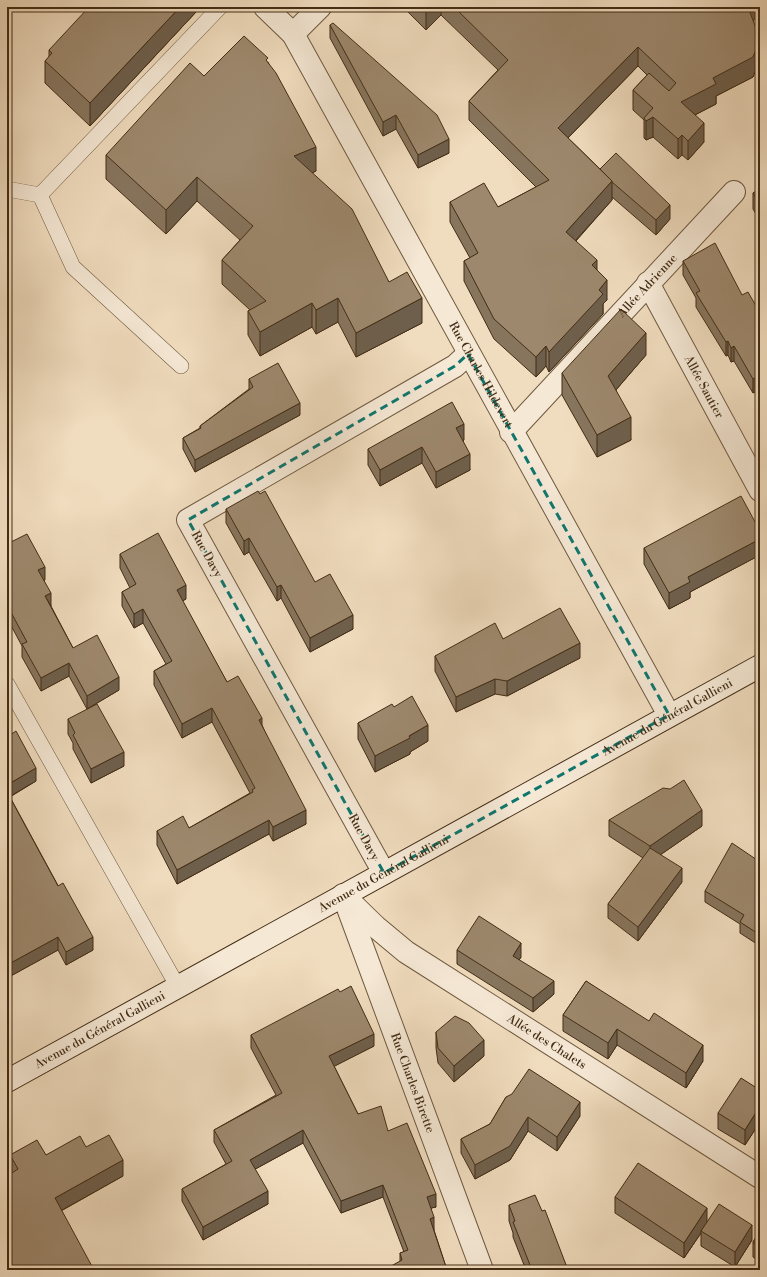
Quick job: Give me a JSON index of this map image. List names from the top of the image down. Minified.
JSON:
{"streets":{"street":["Allée Adrienne","Rue Charles Hildevert","Allée Sautier","Rue Davy","Avenue du Général Gallieni","Allée des Chalets","Rue Charles Birette"]},"crossings":[["Allée Adrienne","Rue Charles Hildevert"],["Allée Adrienne","Allée Sautier"],["Rue Charles Hildevert","Rue Davy"],["Rue Charles Hildevert","Avenue du Général Gallieni"],["Rue Davy","Avenue du Général Gallieni"],["Avenue du Général Gallieni","Allée des Chalets"],["Avenue du Général Gallieni","Rue Charles Birette"],["Allée des Chalets","Rue Charles Birette"]]}
